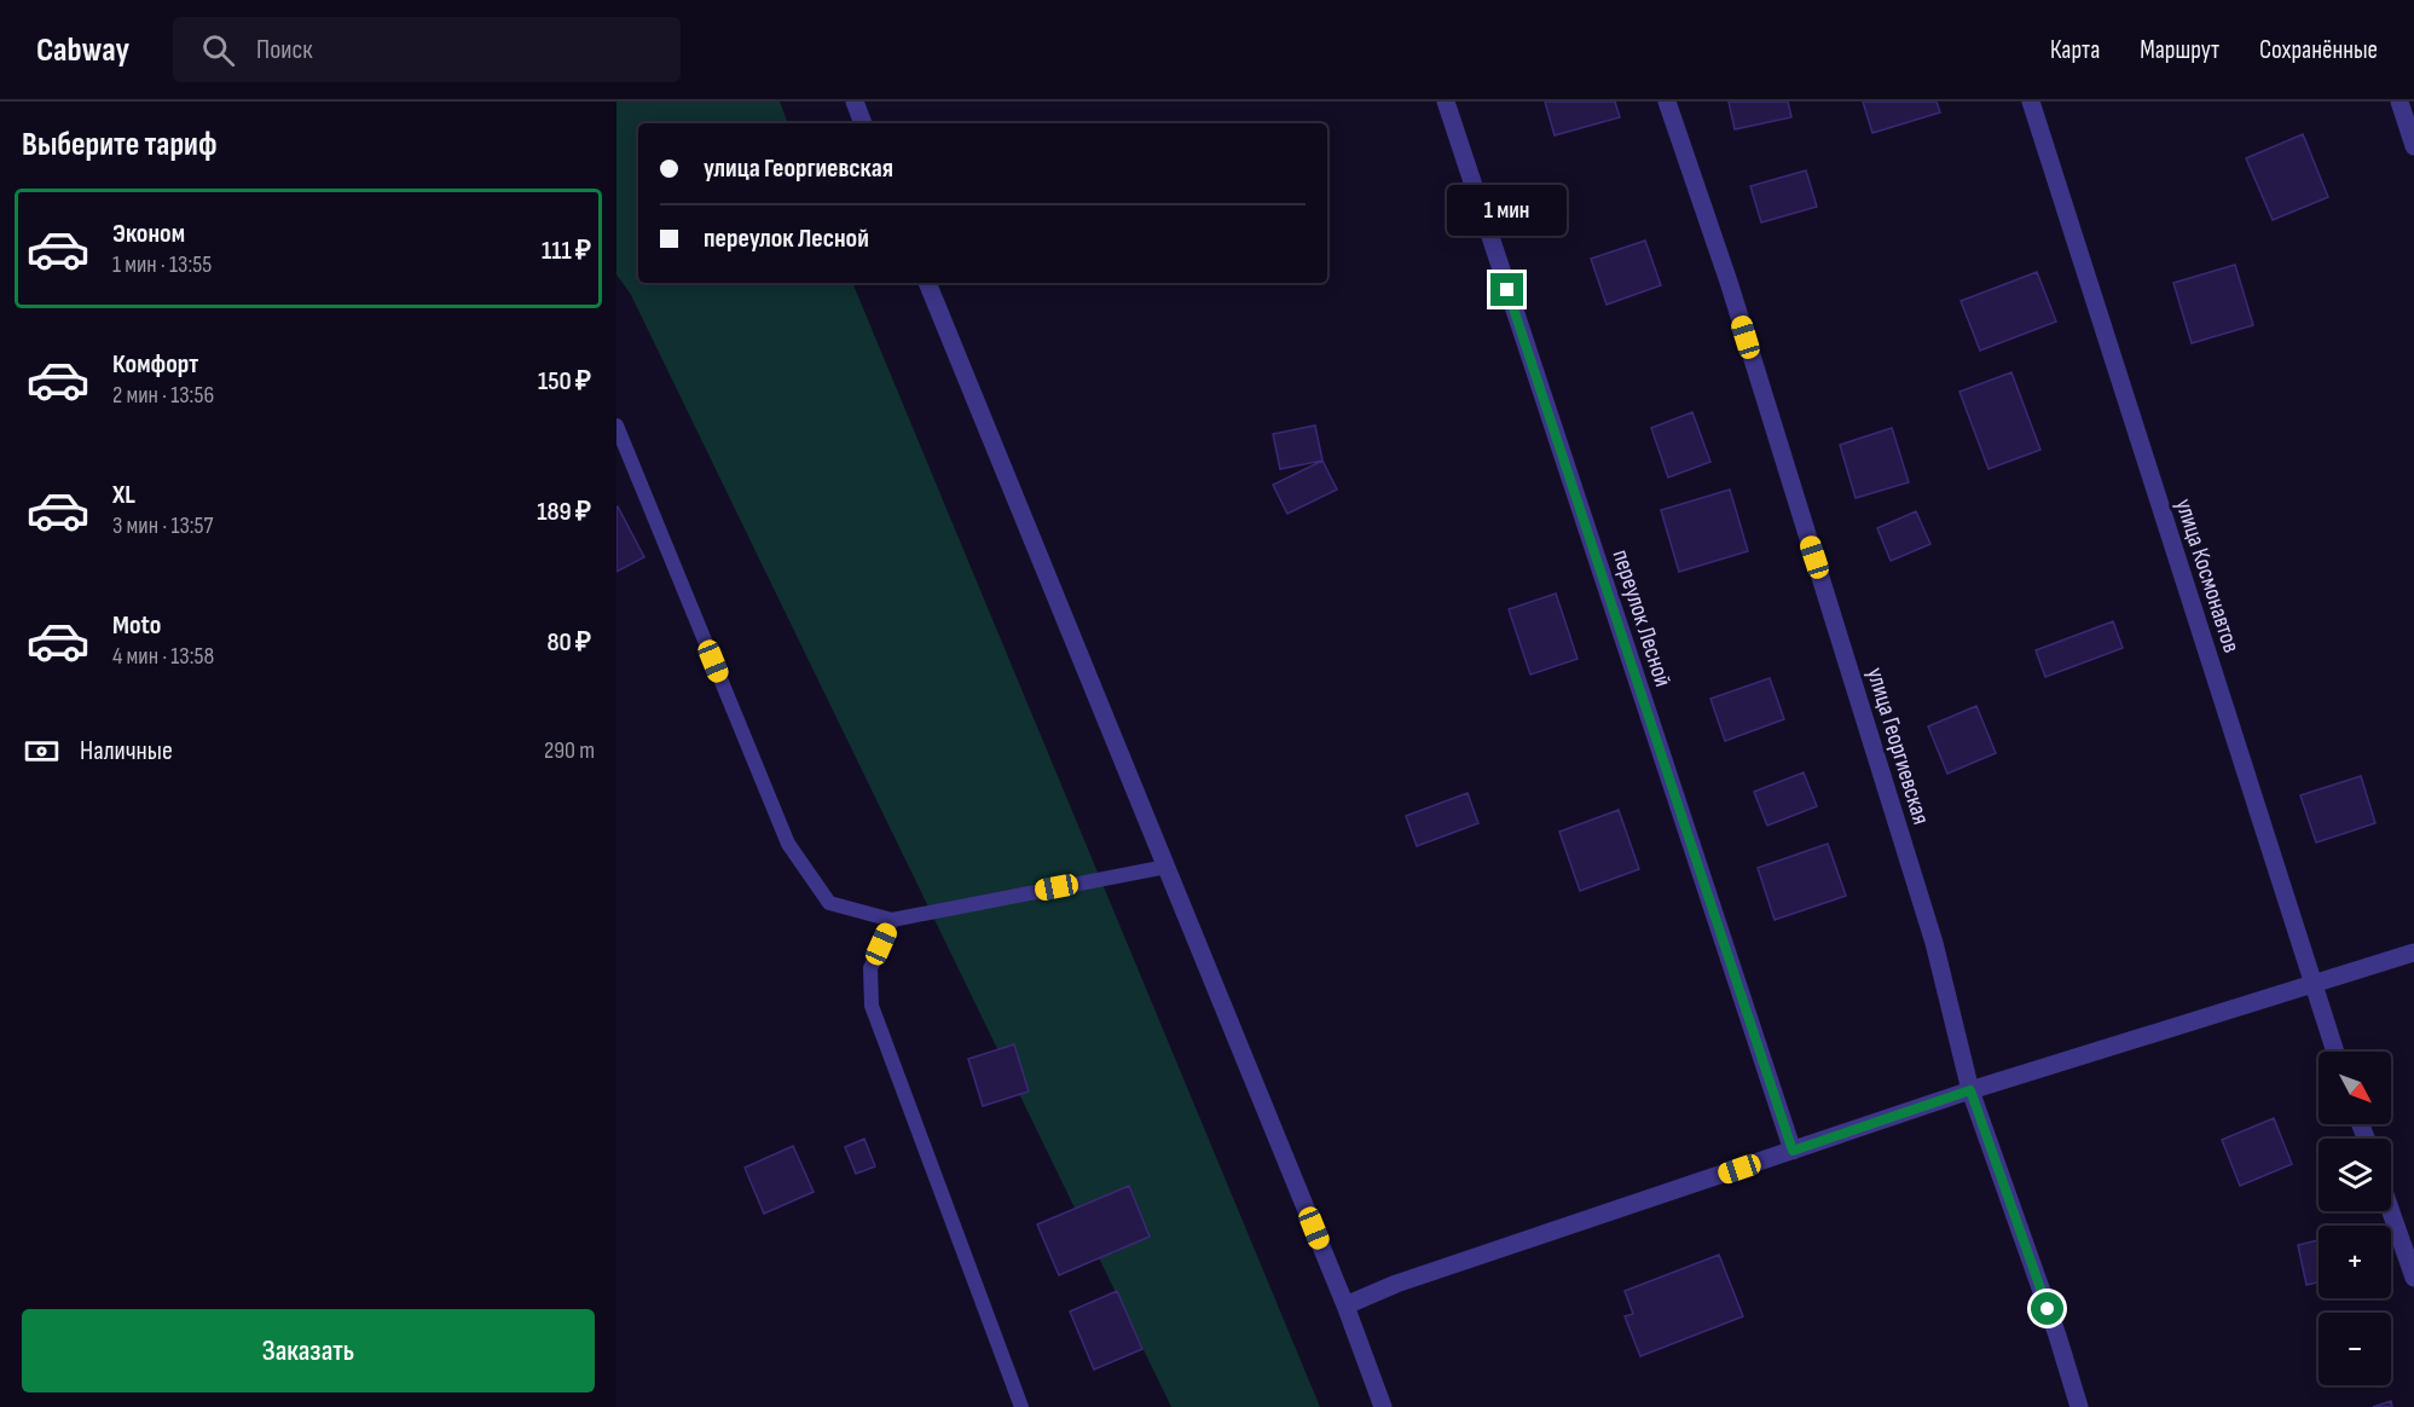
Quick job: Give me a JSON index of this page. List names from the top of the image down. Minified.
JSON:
{"streets":{"street":["улица Космонавтов","переулок Лесной","улица Георгиевская"]},"north":"bottom right","page":{"header":"Cabway","search":"Поиск","nav":["Карта","Маршрут","Сохранённые"],"heading":"Выберите тариф","banner":["улица Георгиевская","переулок Лесной"],"bubble":"1 мин","list":[{"name":"Эконом","note":"1 мин · 13:55","value":"111 ₽"},{"name":"Комфорт","note":"2 мин · 13:56","value":"150 ₽"},{"name":"XL","note":"3 мин · 13:57","value":"189 ₽"},{"name":"Moto","note":"4 мин · 13:58","value":"80 ₽"}],"pay":["Наличные","290 m"],"map_buttons":["+","−"],"buttons":"Заказать"}}
